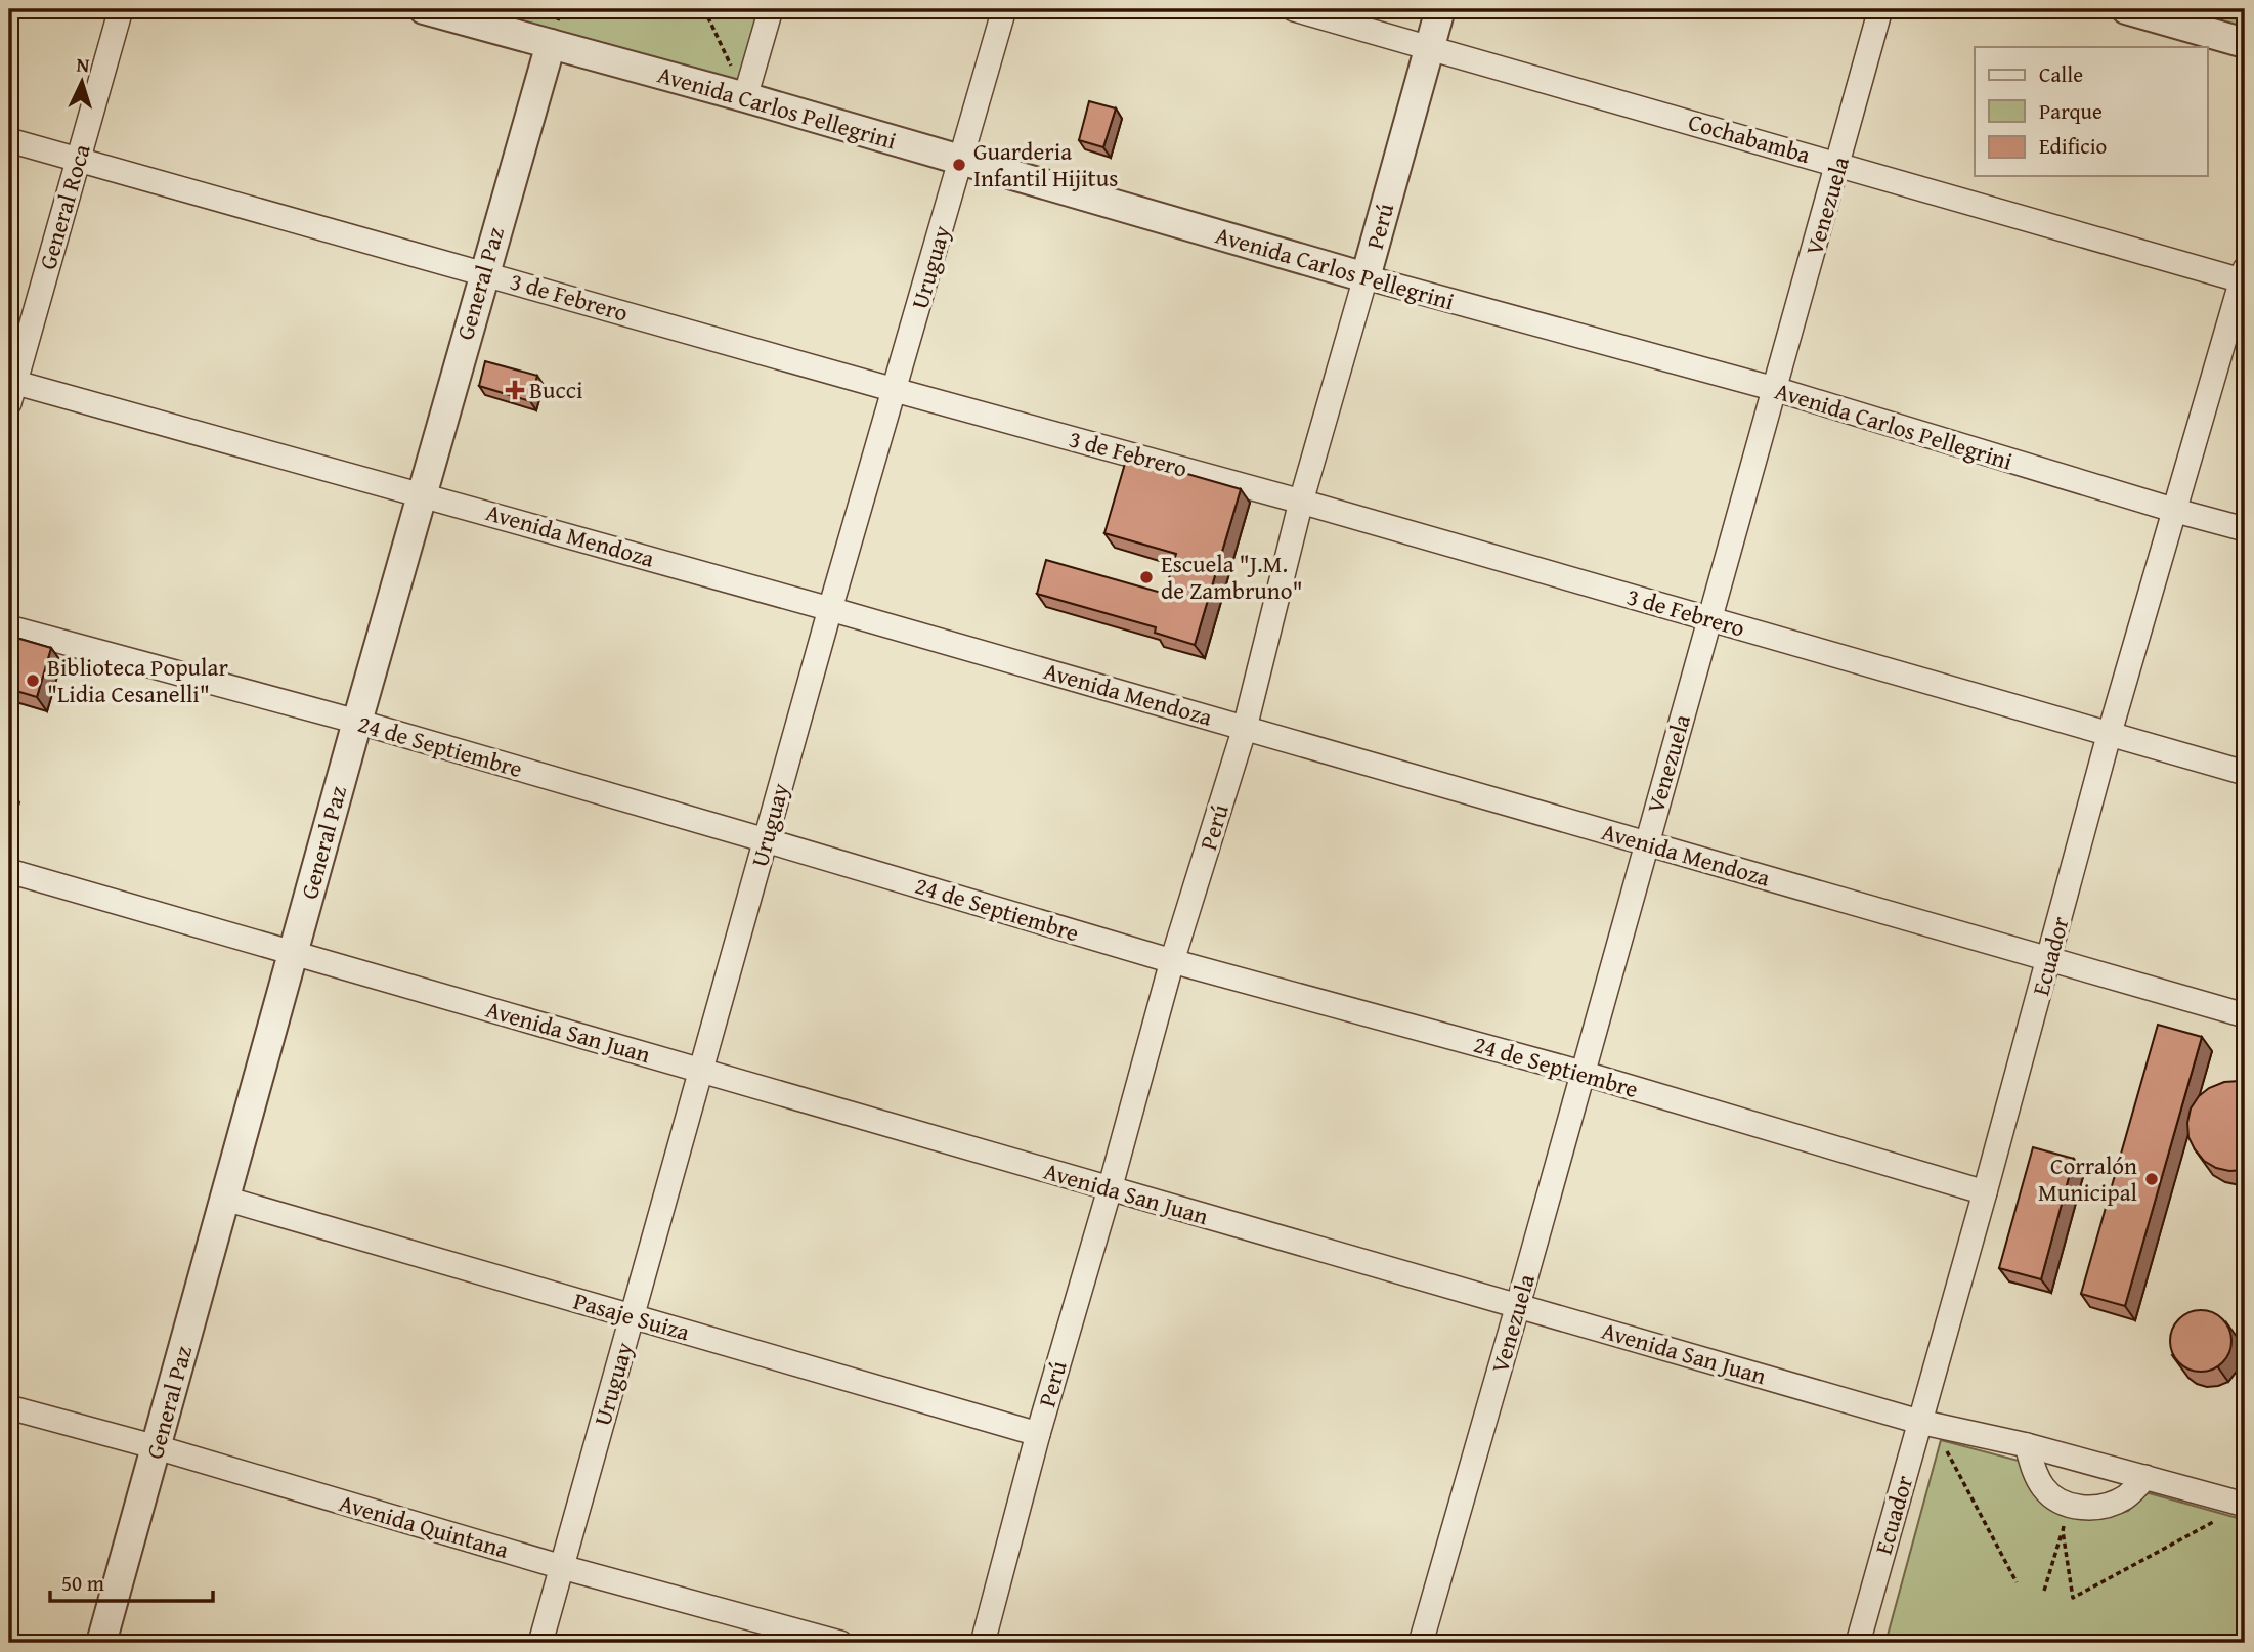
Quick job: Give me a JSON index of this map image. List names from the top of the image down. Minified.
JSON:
{"streets":{"street":["Avenida Carlos Pellegrini","Cochabamba","Venezuela","General Roca","Perú","Uruguay","General Paz","3 de Febrero","Avenida Mendoza","24 de Septiembre","Ecuador","Avenida San Juan","Pasaje Suiza","Avenida Quintana"]},"crossings":[["Avenida Carlos Pellegrini","Venezuela"],["Avenida Carlos Pellegrini","Perú"],["Avenida Carlos Pellegrini","Uruguay"],["Avenida Carlos Pellegrini","General Paz"],["Avenida Carlos Pellegrini","Ecuador"],["Cochabamba","Venezuela"],["Cochabamba","Perú"],["Cochabamba","Ecuador"],["Venezuela","3 de Febrero"],["Venezuela","Avenida Mendoza"],["Venezuela","24 de Septiembre"],["Venezuela","Avenida San Juan"],["General Roca","3 de Febrero"],["General Roca","Avenida Mendoza"],["Perú","3 de Febrero"],["Perú","Avenida Mendoza"],["Perú","24 de Septiembre"],["Perú","Avenida San Juan"],["Perú","Pasaje Suiza"],["Uruguay","3 de Febrero"],["Uruguay","Avenida Mendoza"],["Uruguay","24 de Septiembre"],["Uruguay","Avenida San Juan"],["Uruguay","Pasaje Suiza"],["Uruguay","Avenida Quintana"],["General Paz","3 de Febrero"],["General Paz","Avenida Mendoza"],["General Paz","24 de Septiembre"],["General Paz","Avenida San Juan"],["General Paz","Pasaje Suiza"],["General Paz","Avenida Quintana"],["3 de Febrero","Ecuador"],["Avenida Mendoza","Ecuador"],["24 de Septiembre","Ecuador"],["Ecuador","Avenida San Juan"]],"places":{"other":["Guarderia Infantil Hijitus","Escuela \"J.M. de Zambruno\"","Biblioteca Popular \"Lidia Cesanelli\"","Corralón Municipal"],"health":["Bucci"]},"legend":["Calle","Parque","Edificio"],"scale_bar":"50 m","north":"top"}
